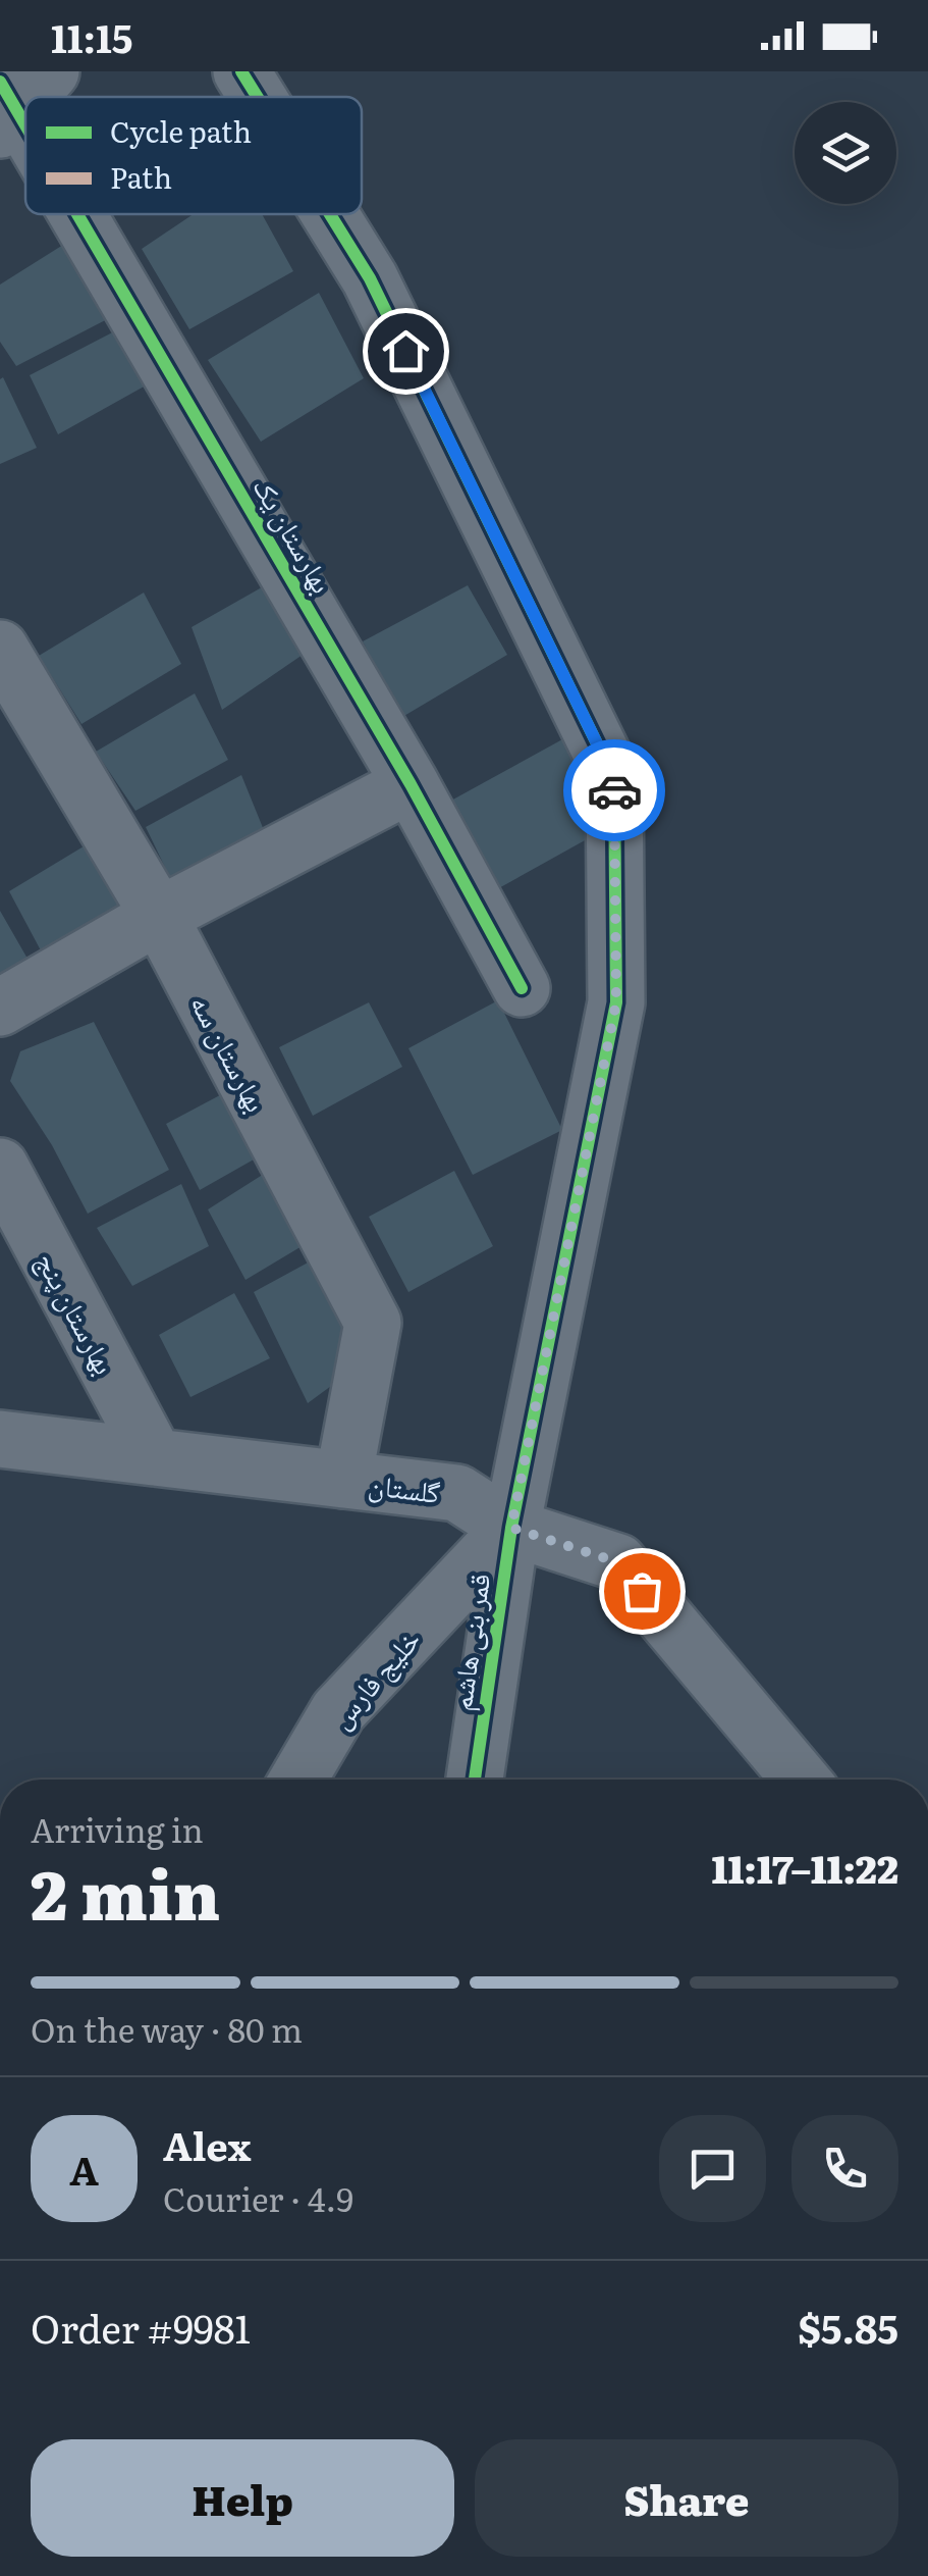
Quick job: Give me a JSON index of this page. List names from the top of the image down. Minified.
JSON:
{"streets":{"street":["بهارستان یک","بهارستان سه","بهارستان پنج","گلستان","قمر بنی هاشم","خلیج فارس"]},"crossings":[["بهارستان سه","گلستان"],["بهارستان پنج","گلستان"],["گلستان","قمر بنی هاشم"],["گلستان","خلیج فارس"],["قمر بنی هاشم","خلیج فارس"]],"legend":["Cycle path","Path"],"page":{"status":"11:15","heading":["2 min","Arriving in","11:17–11:22"],"panel":["Alex","Courier · 4.9","Order #9981","$5.85"],"bar":"On the way · 80 m","round":"A","buttons":["Help","Share"]}}
